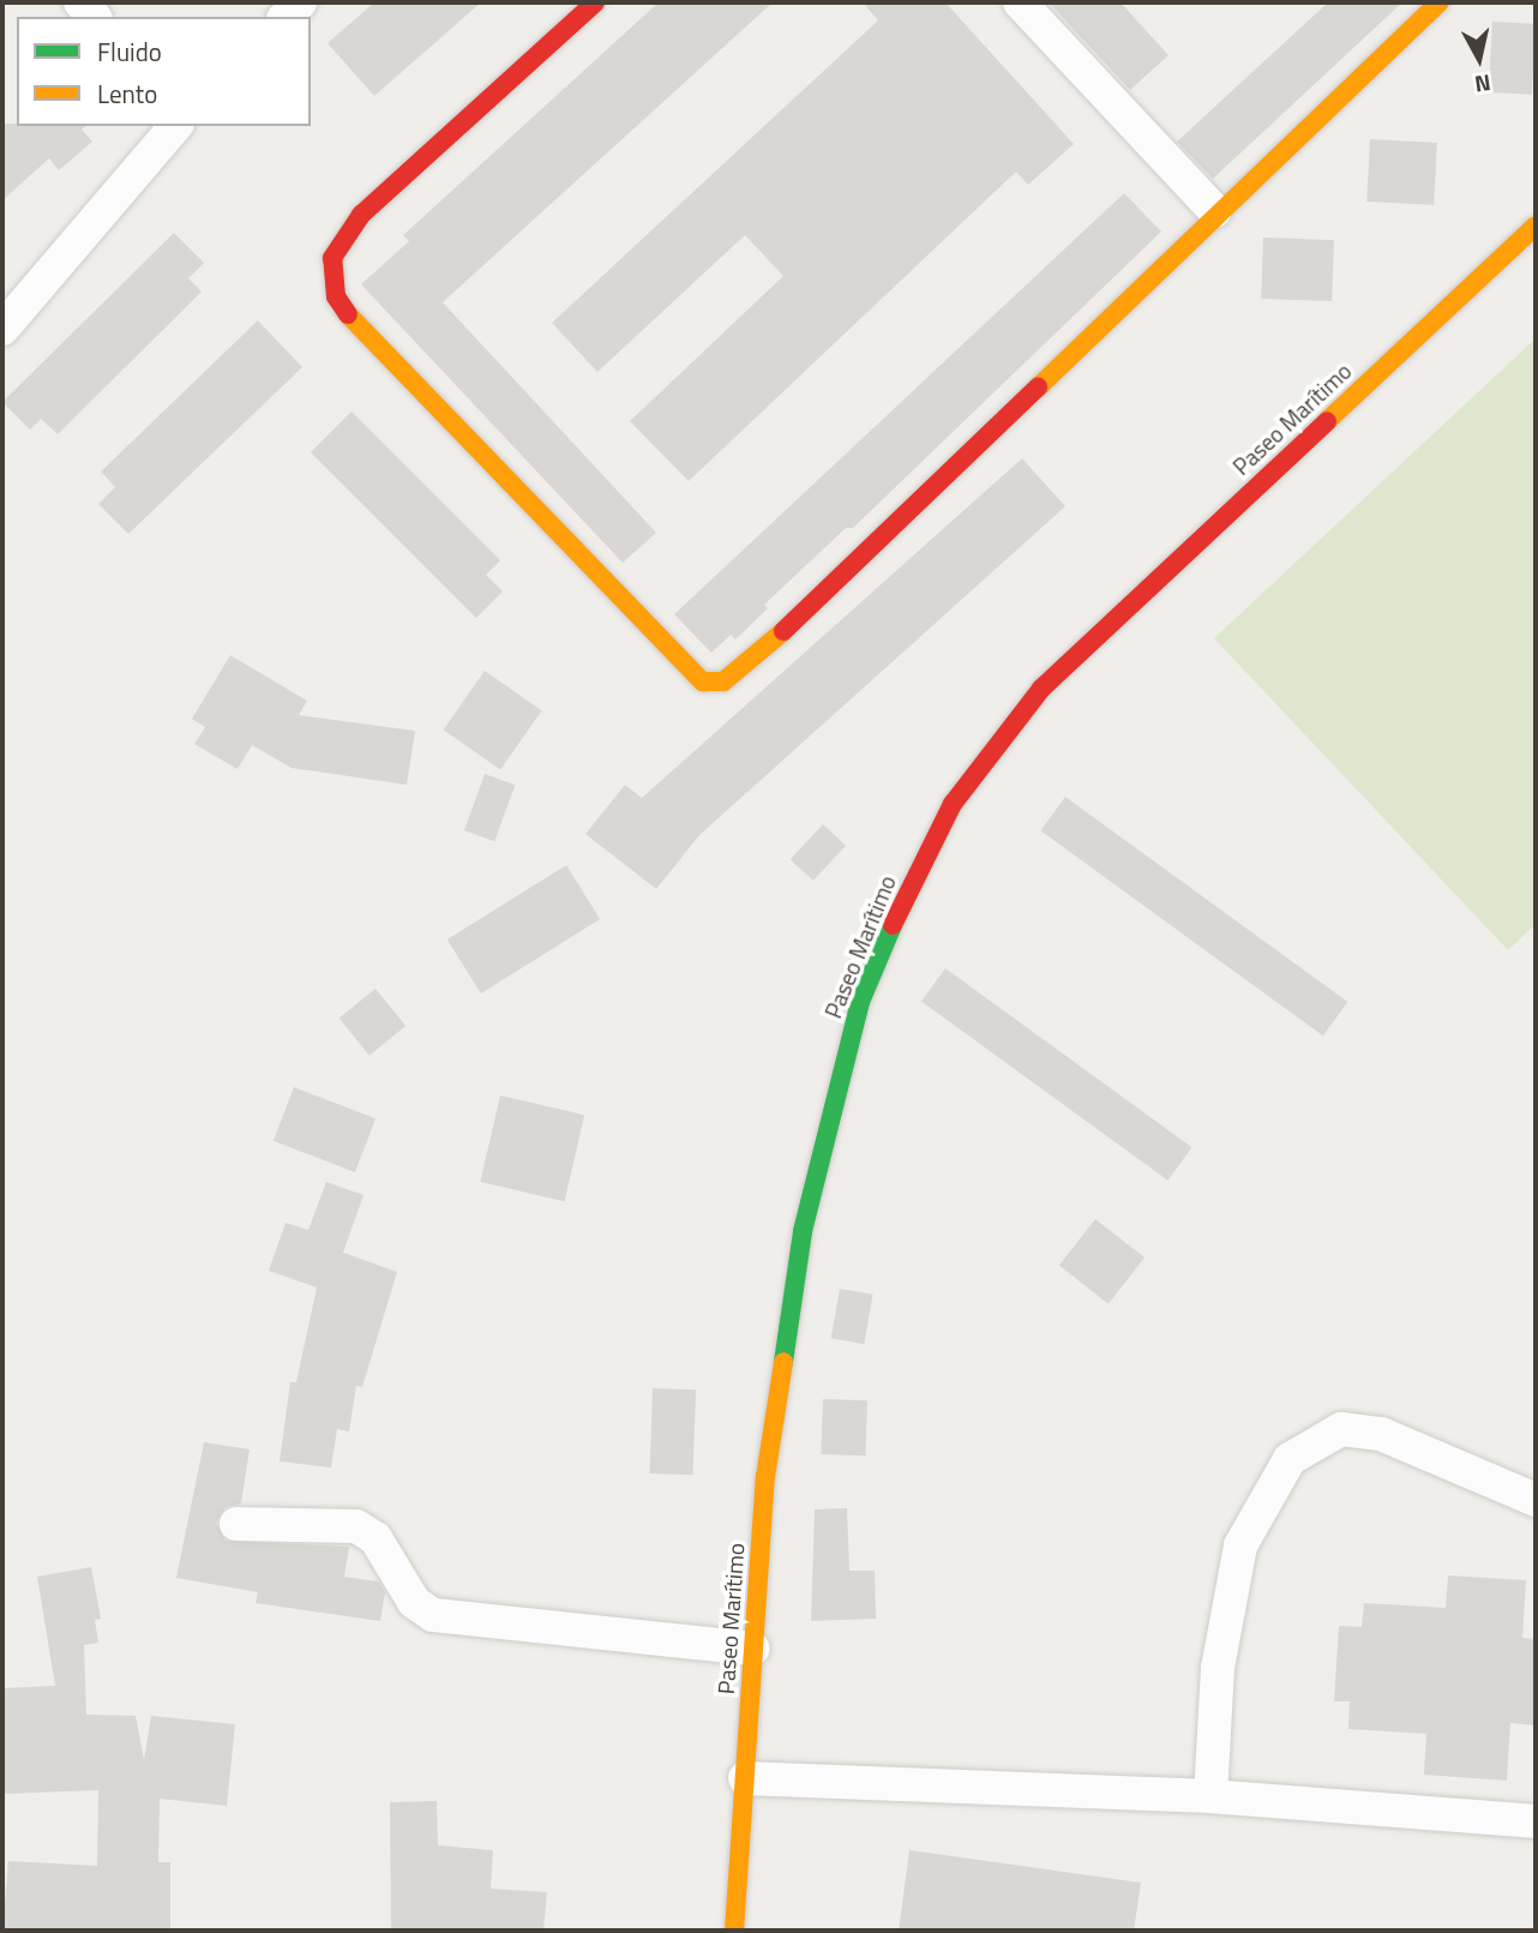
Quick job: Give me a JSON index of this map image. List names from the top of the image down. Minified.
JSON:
{"streets":{"main road":["Paseo Marítimo"]},"legend":["Fluido","Lento"],"north":"bottom"}
